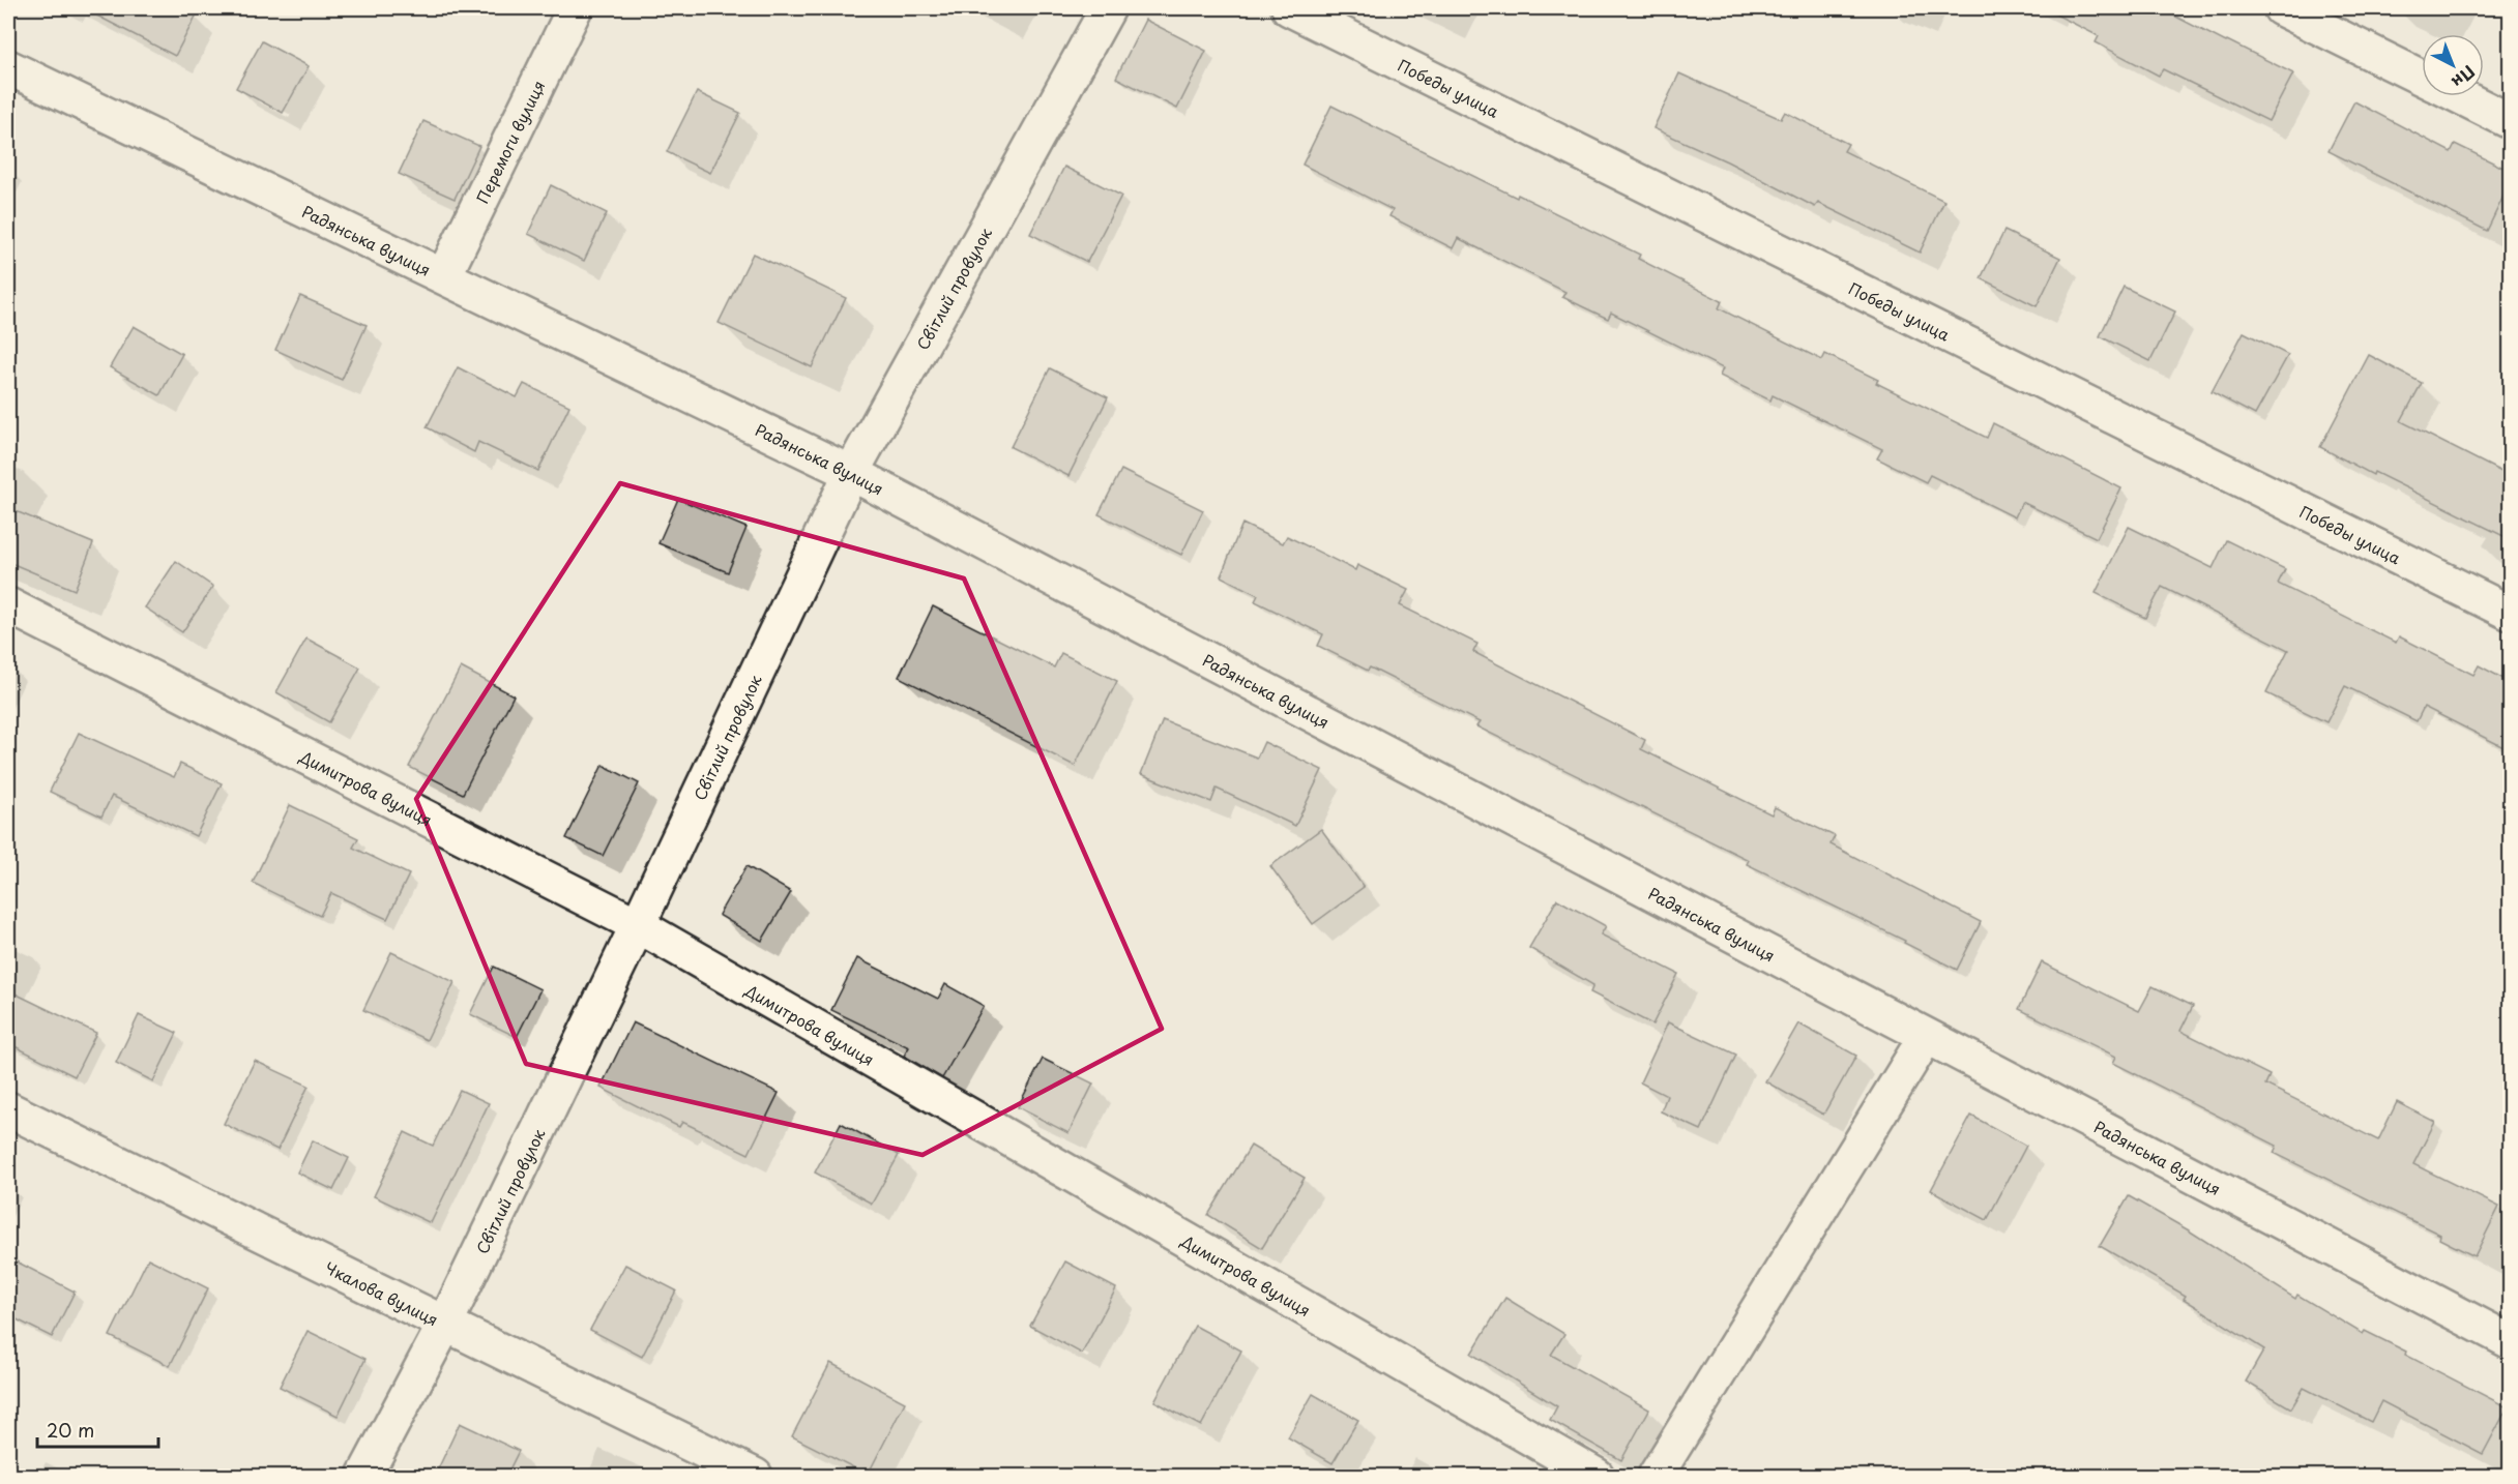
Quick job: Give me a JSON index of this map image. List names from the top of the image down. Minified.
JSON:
{"streets":{"street":["Победы улица","Перемоги вулиця","Радянська вулиця","Світлий провулок","Димитрова вулиця","Чкалова вулиця"]},"crossings":[["Перемоги вулиця","Радянська вулиця"],["Радянська вулиця","Світлий провулок"],["Світлий провулок","Димитрова вулиця"],["Світлий провулок","Чкалова вулиця"]],"scale_bar":"20 m","north":"bottom right"}
